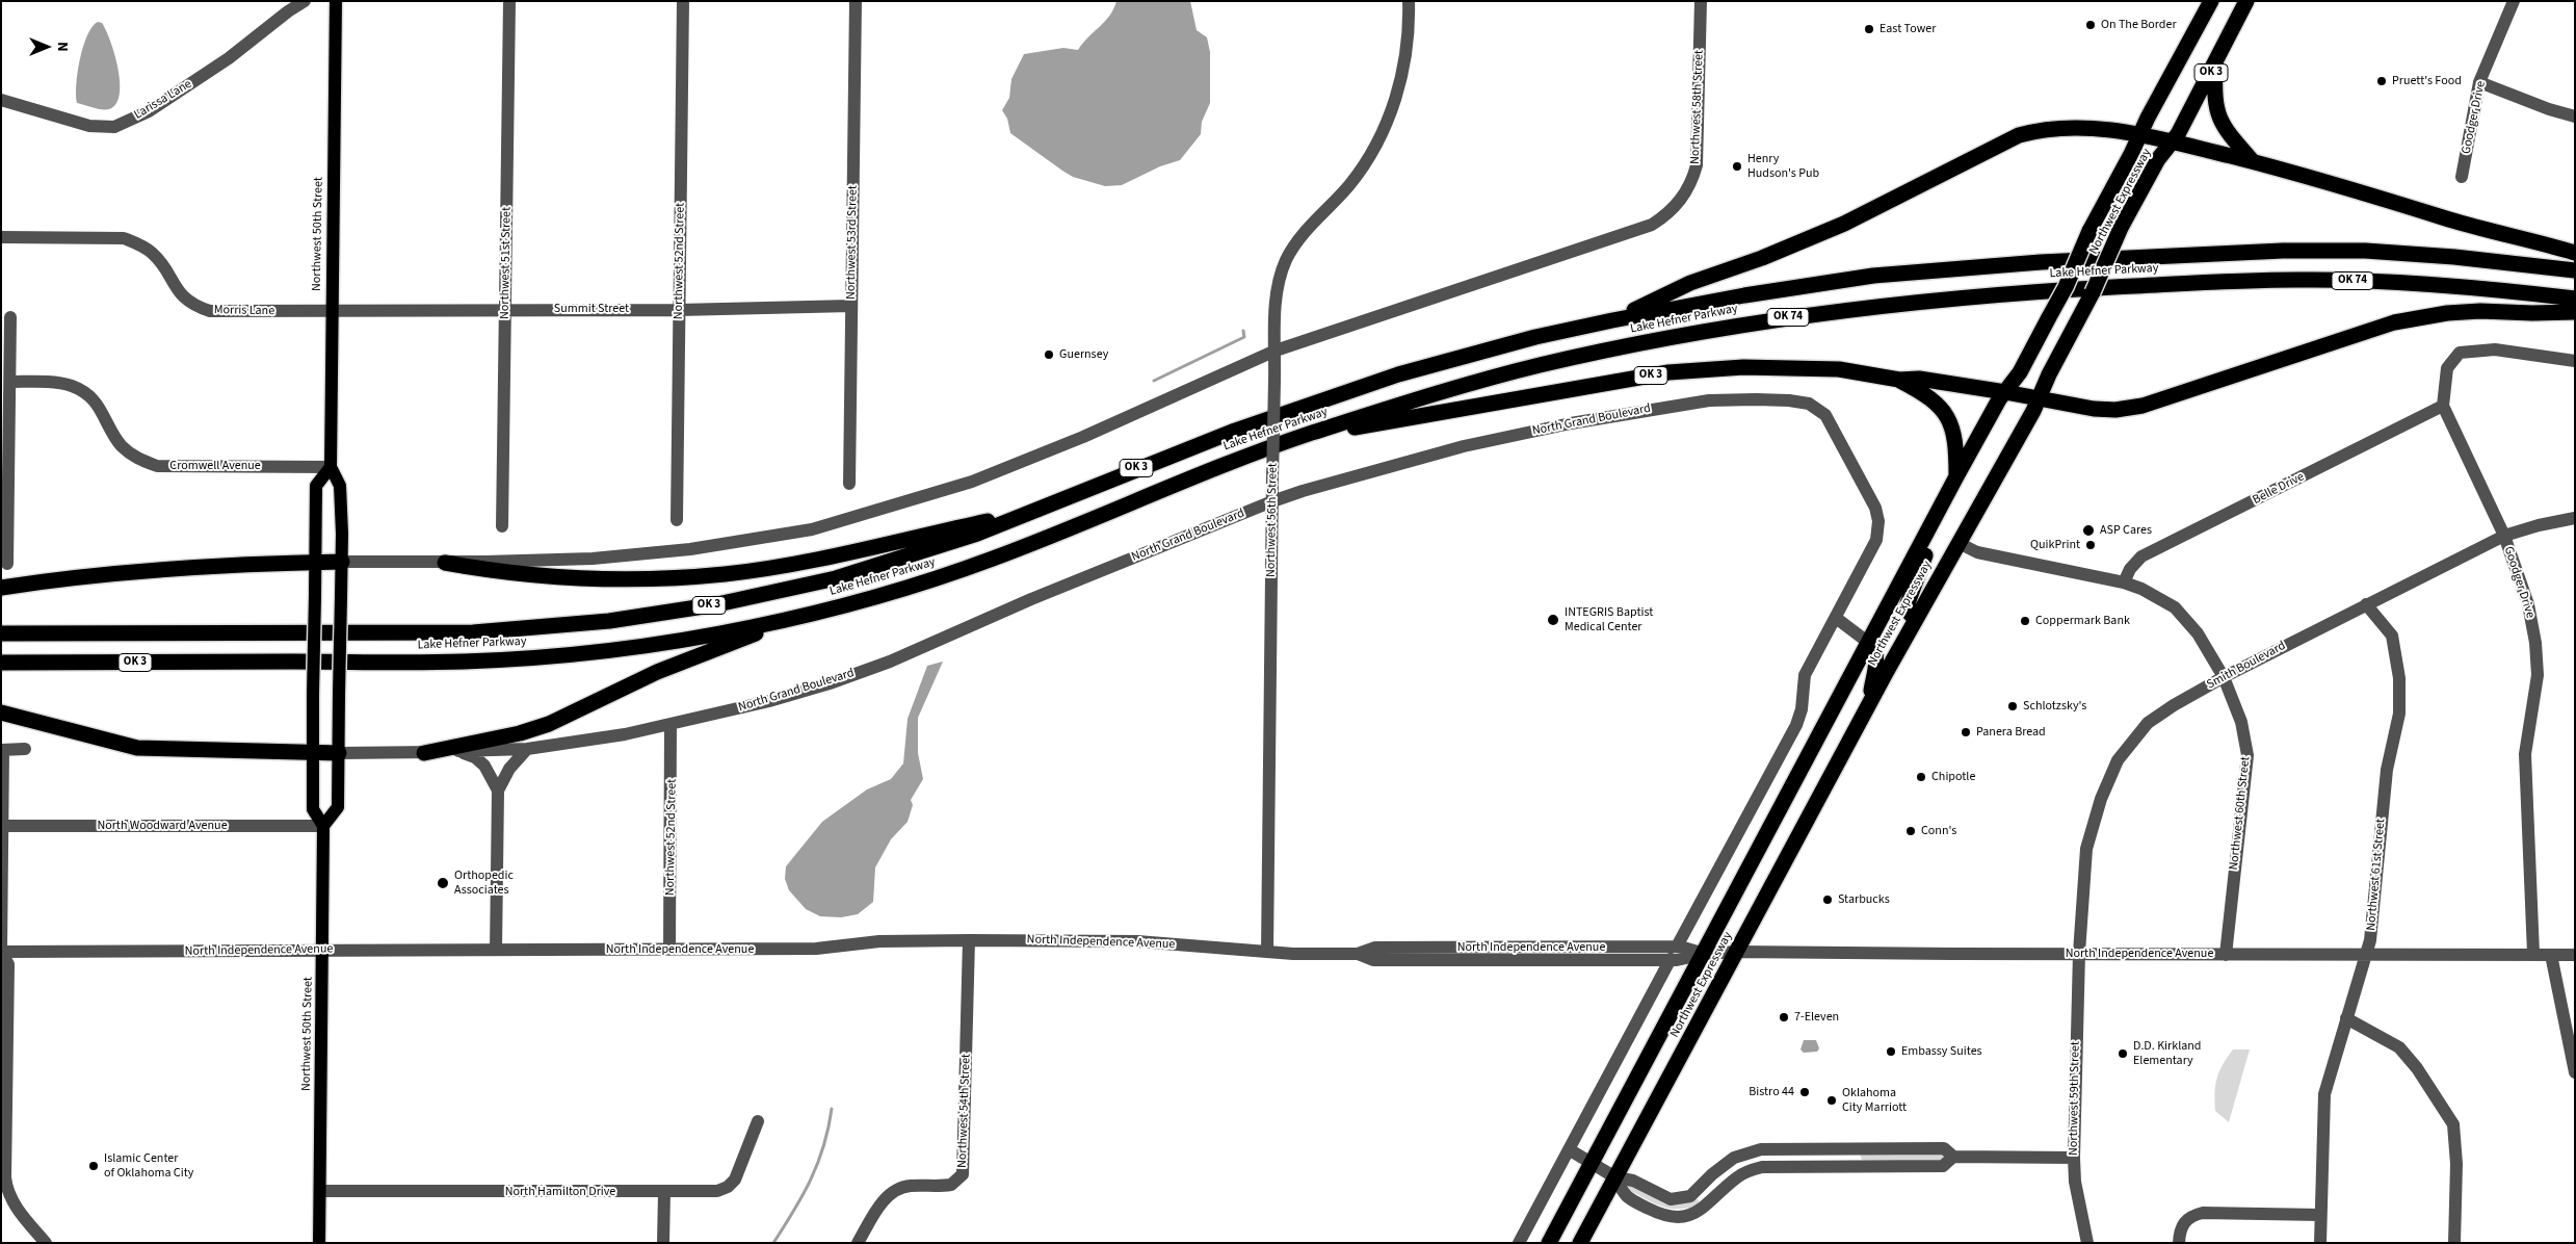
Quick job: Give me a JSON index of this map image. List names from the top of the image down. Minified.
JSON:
{"streets":{"highway":["OK 3","Northwest Expressway","Lake Hefner Parkway","OK 74"],"main road":["Northwest 50th Street"],"street":["Larissa Lane","Northwest 58th Street","Goodger Drive","Northwest 53rd Street","Northwest 52nd Street","Northwest 51st Street","Summit Street","Morris Lane","North Grand Boulevard","Cromwell Avenue","Belle Drive","Northwest 56th Street","Smith Boulevard","Northwest 60th Street","North Woodward Avenue","Northwest 61st Street","North Independence Avenue","Northwest 59th Street","Northwest 54th Street","North Hamilton Drive"]},"crossings":[["OK 3","Northwest Expressway"],["OK 3","Lake Hefner Parkway"],["Northwest 58th Street","Northwest 56th Street"],["Goodger Drive","Belle Drive"],["Goodger Drive","Smith Boulevard"],["Goodger Drive","North Independence Avenue"],["Northwest Expressway","Northwest 60th Street"],["Northwest Expressway","North Independence Avenue"],["Northwest 50th Street","Summit Street"],["Northwest 50th Street","Morris Lane"],["Northwest 50th Street","North Grand Boulevard"],["Northwest 50th Street","Cromwell Avenue"],["Northwest 50th Street","North Woodward Avenue"],["Northwest 50th Street","North Independence Avenue"],["Northwest 50th Street","North Hamilton Drive"],["Northwest 53rd Street","Summit Street"],["Northwest 52nd Street","Summit Street"],["Northwest 52nd Street","North Grand Boulevard"],["Northwest 52nd Street","North Independence Avenue"],["Northwest 51st Street","Summit Street"],["Summit Street","Morris Lane"],["North Grand Boulevard","Northwest 56th Street"],["Belle Drive","Northwest 60th Street"],["Northwest 56th Street","North Independence Avenue"],["Smith Boulevard","Northwest 60th Street"],["Smith Boulevard","Northwest 61st Street"],["Smith Boulevard","North Independence Avenue"],["Smith Boulevard","Northwest 59th Street"],["Northwest 60th Street","North Independence Avenue"],["Northwest 61st Street","North Independence Avenue"],["North Independence Avenue","Northwest 59th Street"],["North Independence Avenue","Northwest 54th Street"]],"places":["On The Border","East Tower","Pruett's Food","Henry Hudson's Pub","Guernsey","ASP Cares","QuikPrint","INTEGRIS Baptist Medical Center","Coppermark Bank","Schlotzsky's","Panera Bread","Chipotle","Conn's","Orthopedic Associates","Starbucks","7-Eleven","Embassy Suites","D.D. Kirkland Elementary","Bistro 44","Oklahoma City Marriott","Islamic Center of Oklahoma City"],"north":"right"}
